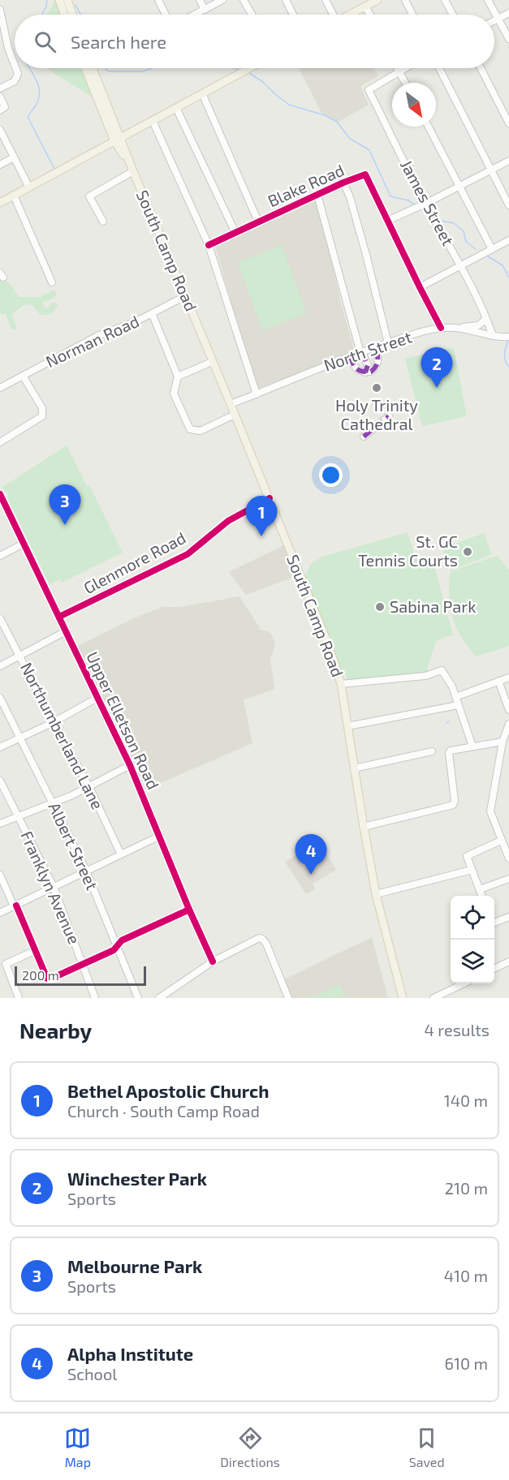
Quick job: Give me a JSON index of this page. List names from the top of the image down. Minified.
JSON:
{"streets":{"main road":["South Camp Road"],"street":["Blake Road","James Street","Norman Road","North Street","Glenmore Road","Upper Elletson Road","Northumberland Lane","Albert Street","Franklyn Avenue"]},"crossings":[["Blake Road","North Street"],["James Street","North Street"],["South Camp Road","Norman Road"],["South Camp Road","North Street"],["South Camp Road","Glenmore Road"],["Glenmore Road","Upper Elletson Road"],["Upper Elletson Road","Northumberland Lane"],["Upper Elletson Road","Albert Street"],["Upper Elletson Road","Franklyn Avenue"]],"places":["Holy Trinity Cathedral","St. GC Tennis Courts","Sabina Park"],"scale_bar":"200 m","north":"bottom right","page":{"search":"Search here","pins":["2","3","1","4"],"scale":"200 m","heading":["Nearby","4 results"],"list":[{"mark":"1","name":"Bethel Apostolic Church","note":"Church · South Camp Road","value":"140 m"},{"mark":"2","name":"Winchester Park","note":"Sports","value":"210 m"},{"mark":"3","name":"Melbourne Park","note":"Sports","value":"410 m"},{"mark":"4","name":"Alpha Institute","note":"School","value":"610 m"}],"nav":["Map","Directions","Saved"]}}
